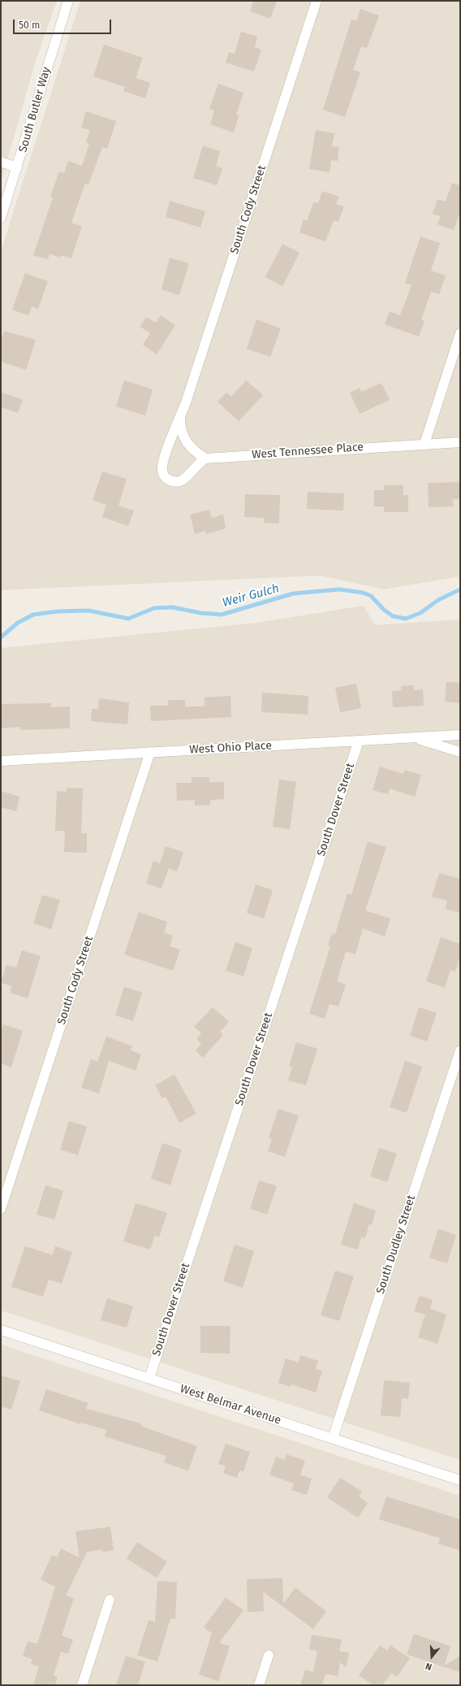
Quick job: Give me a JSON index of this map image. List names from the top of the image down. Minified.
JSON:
{"streets":{"street":["South Butler Way","South Cody Street","West Tennessee Place","West Ohio Place","South Dover Street","South Dudley Street","West Belmar Avenue"]},"crossings":[["South Cody Street","West Tennessee Place"],["South Cody Street","West Ohio Place"],["West Ohio Place","South Dover Street"],["South Dover Street","West Belmar Avenue"],["South Dudley Street","West Belmar Avenue"]],"water":["Weir Gulch"],"scale_bar":"50 m","north":"bottom"}
